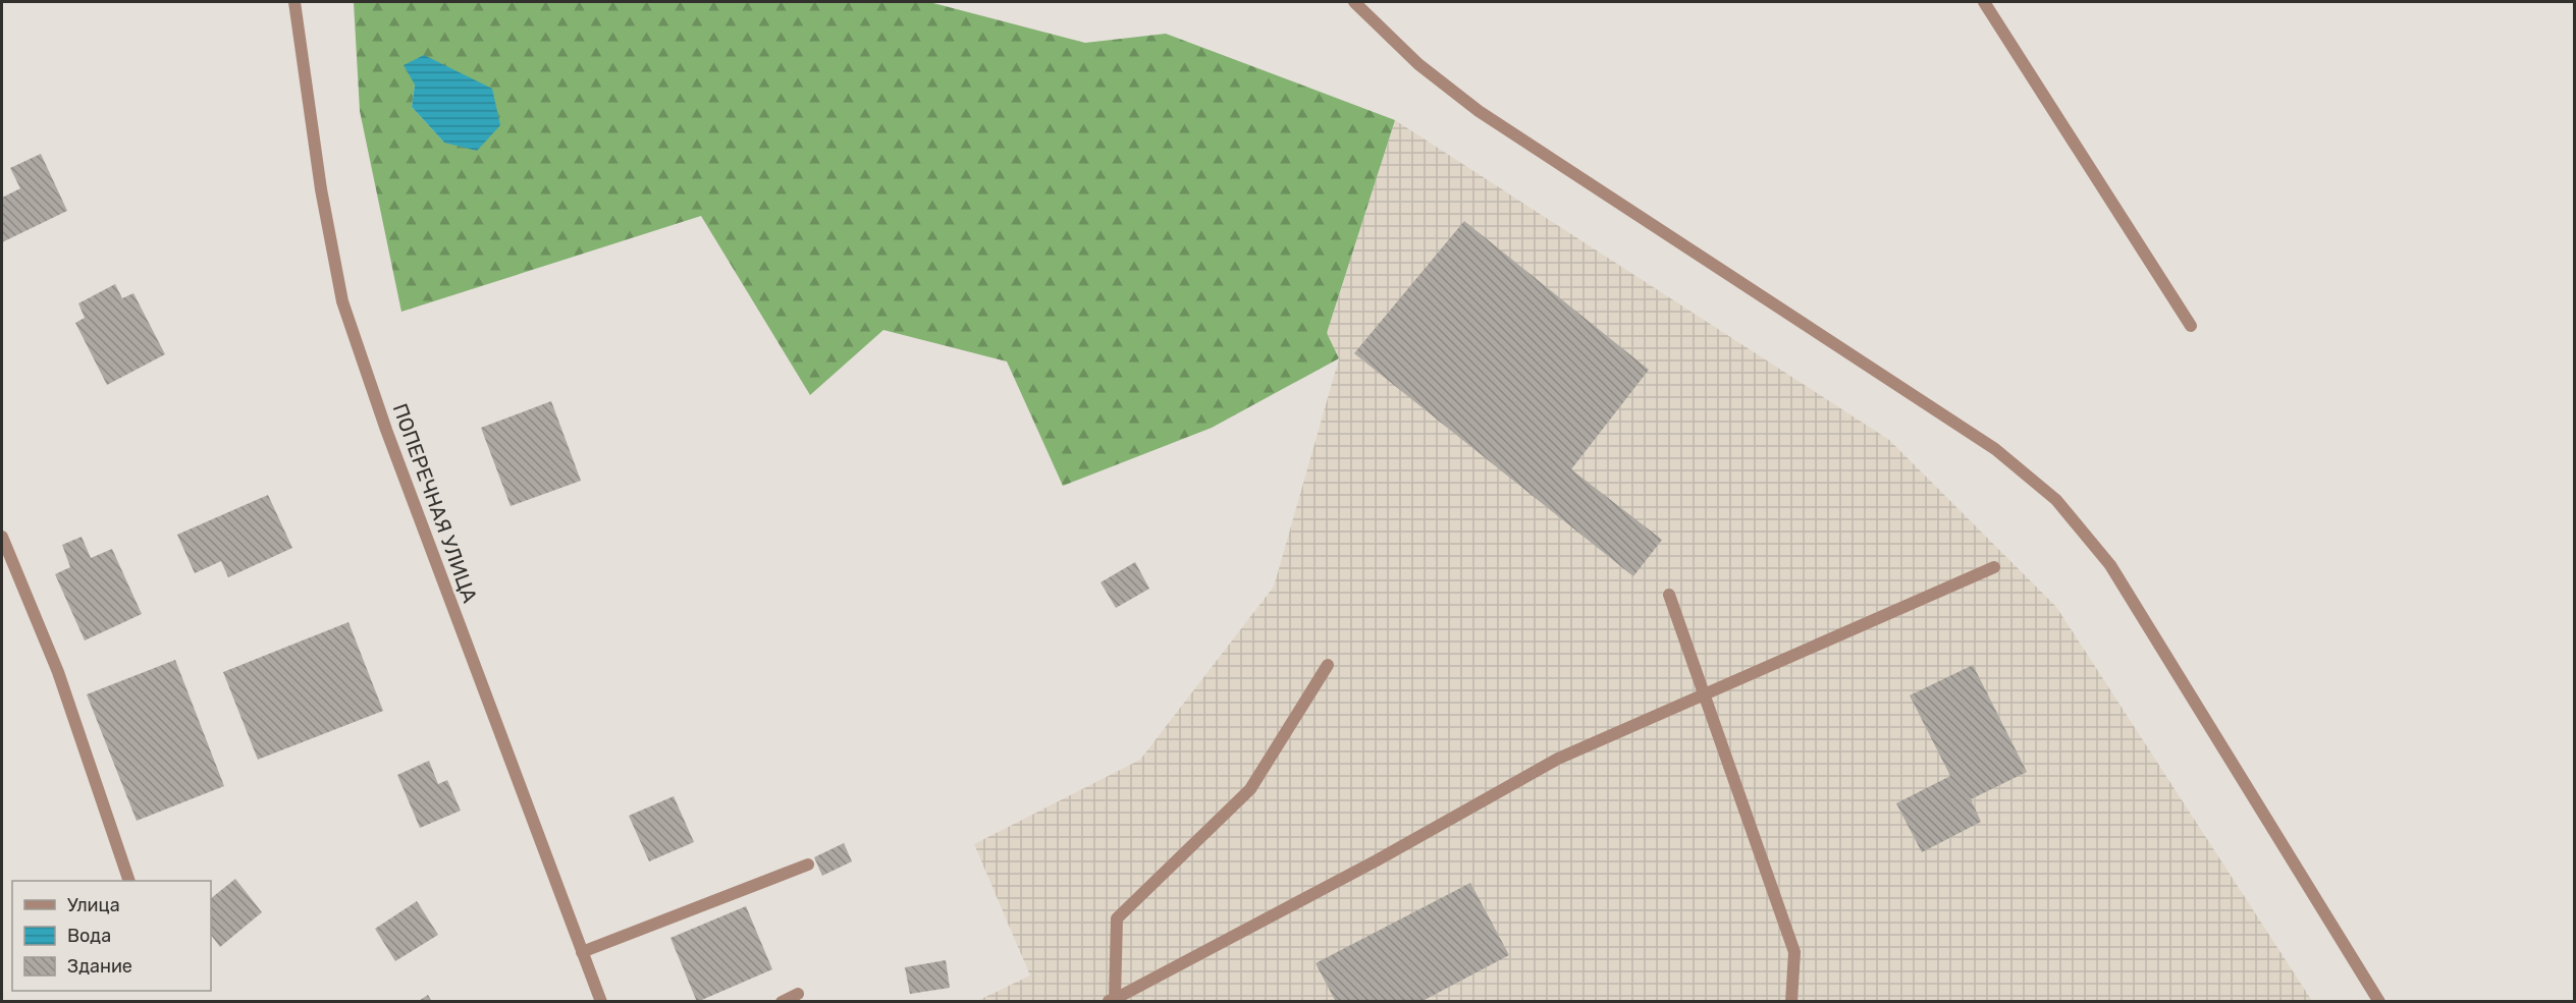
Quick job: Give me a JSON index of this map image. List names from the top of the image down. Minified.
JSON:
{"streets":{"street":["ПОПЕРЕЧНАЯ УЛИЦА"]},"legend":["Улица","Вода","Здание"]}
